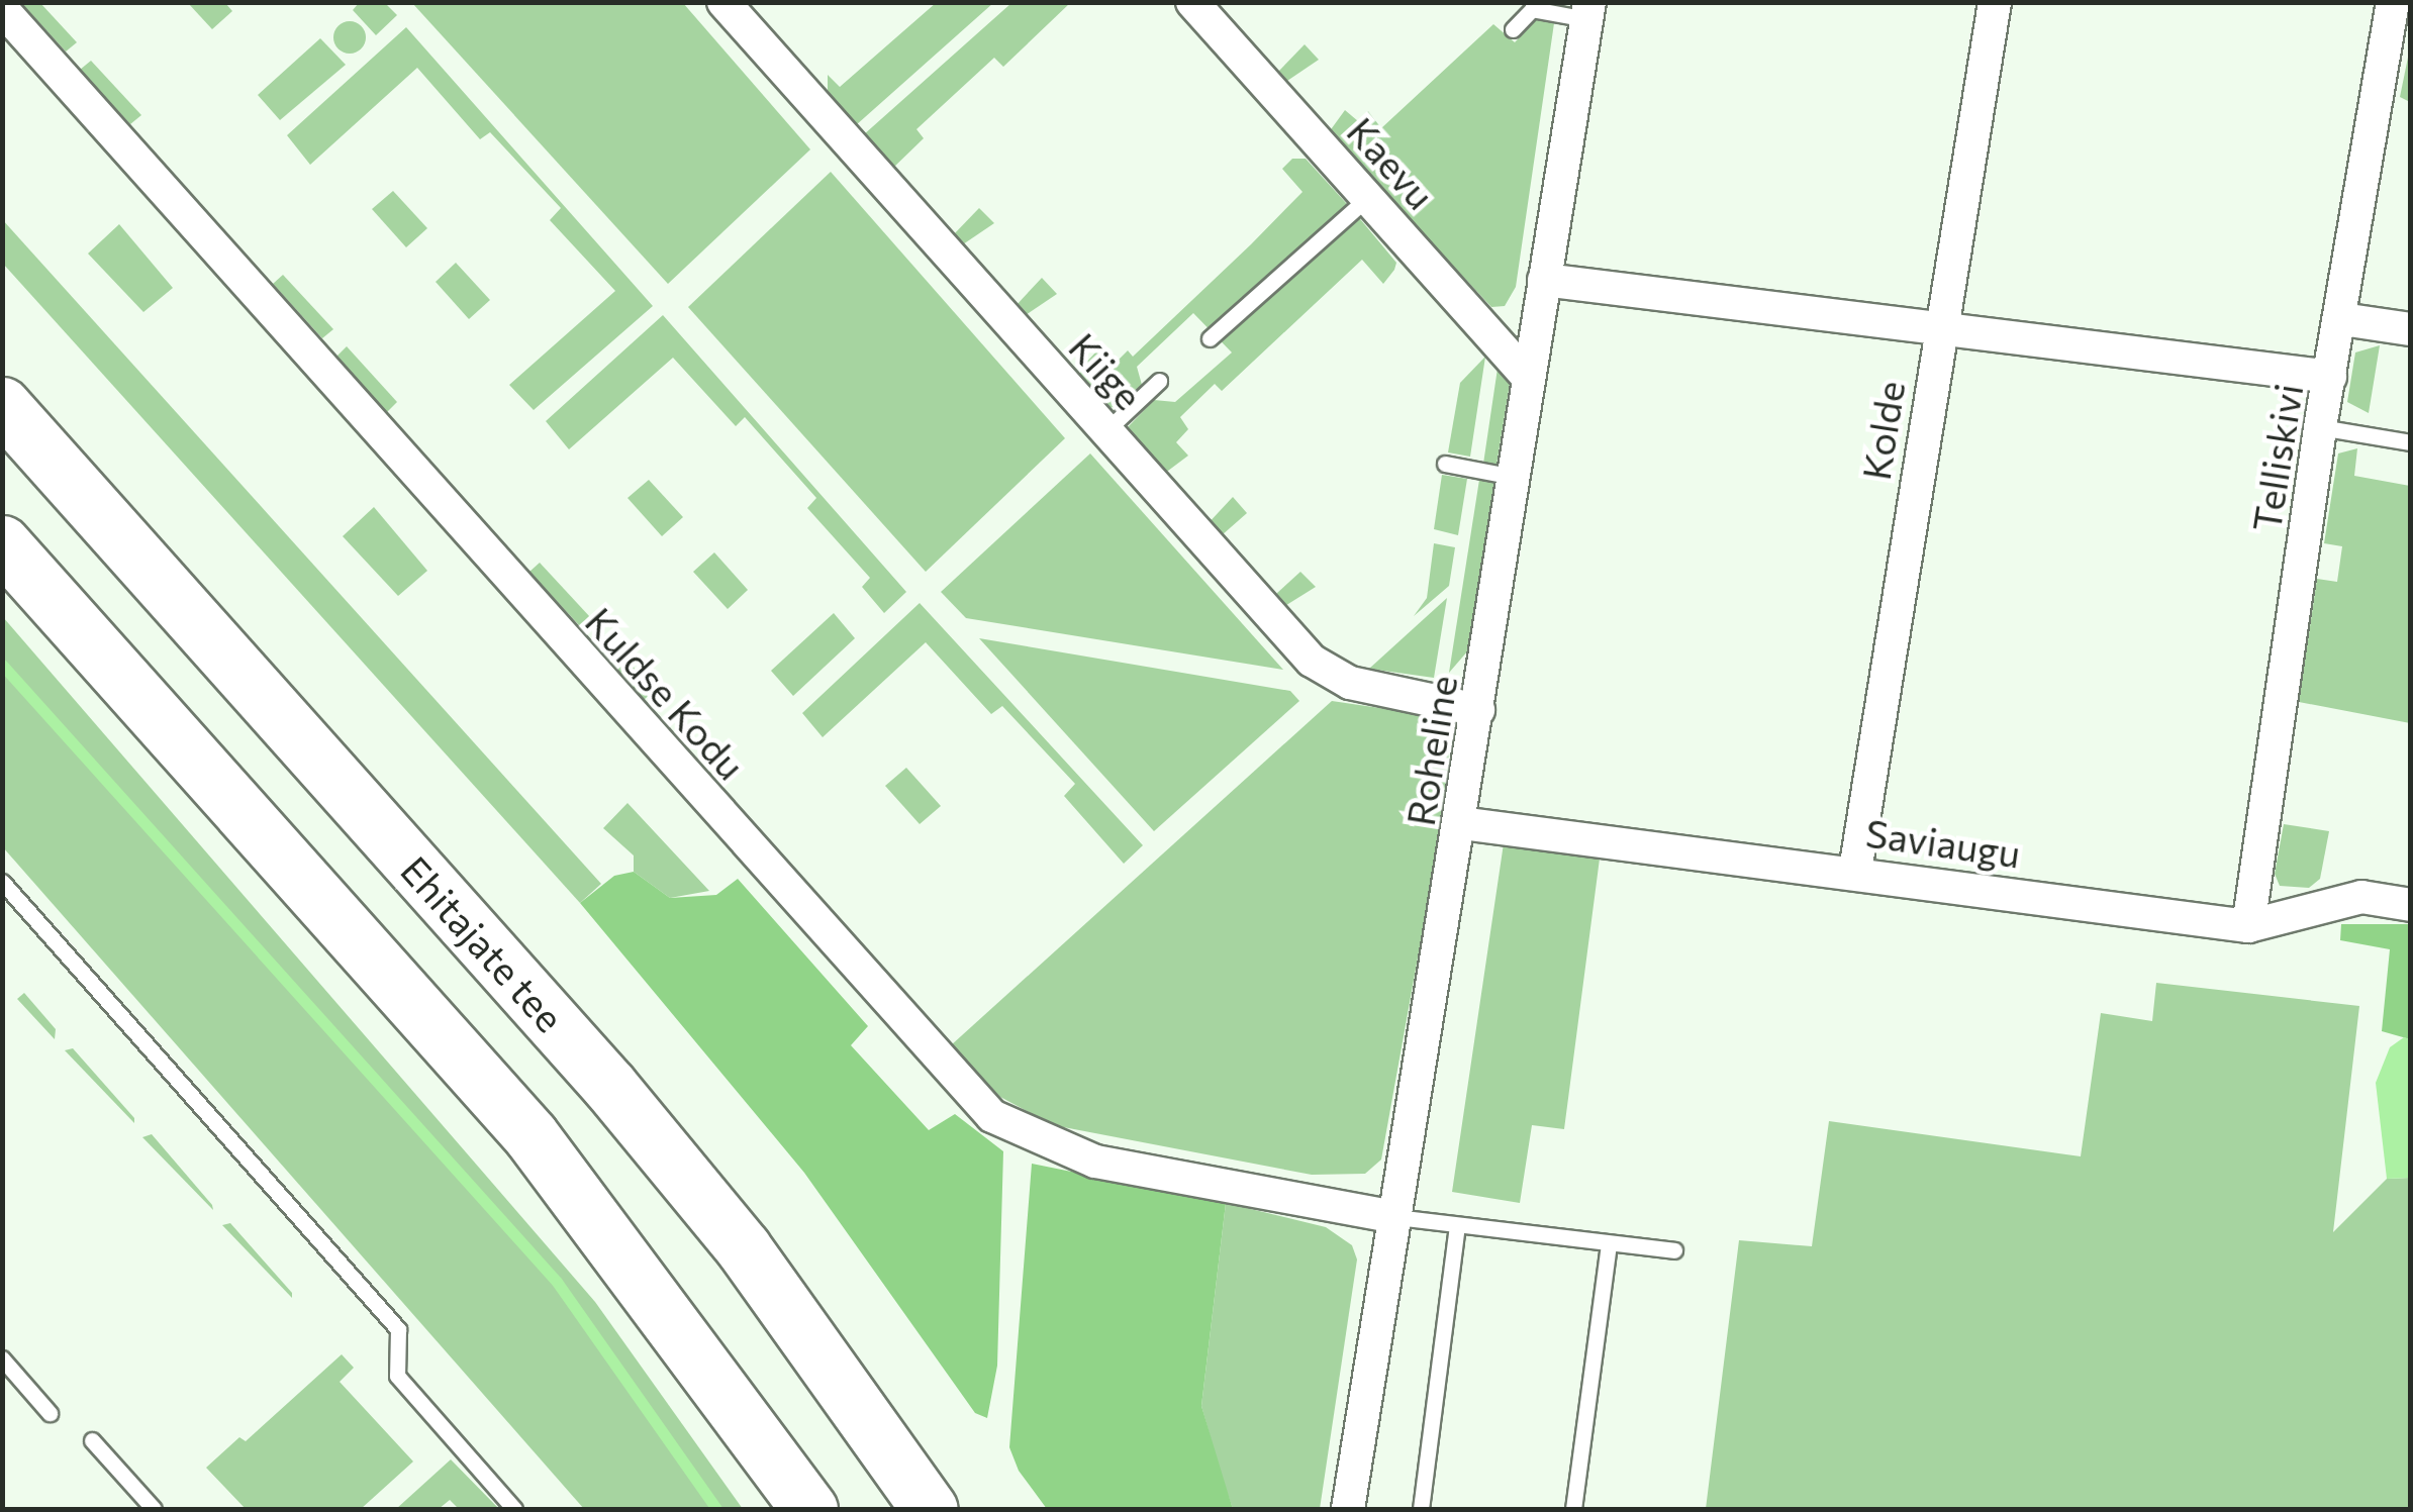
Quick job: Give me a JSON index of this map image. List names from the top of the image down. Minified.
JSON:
{"streets":{"highway":["Ehitajate tee"],"street":["Kaevu","Kiige","Kolde","Telliskivi","Kuldse Kodu","Roheline","Saviaugu"]},"crossings":[["Kaevu","Roheline"],["Kiige","Roheline"],["Kolde","Saviaugu"],["Telliskivi","Saviaugu"],["Kuldse Kodu","Roheline"],["Roheline","Saviaugu"]]}
